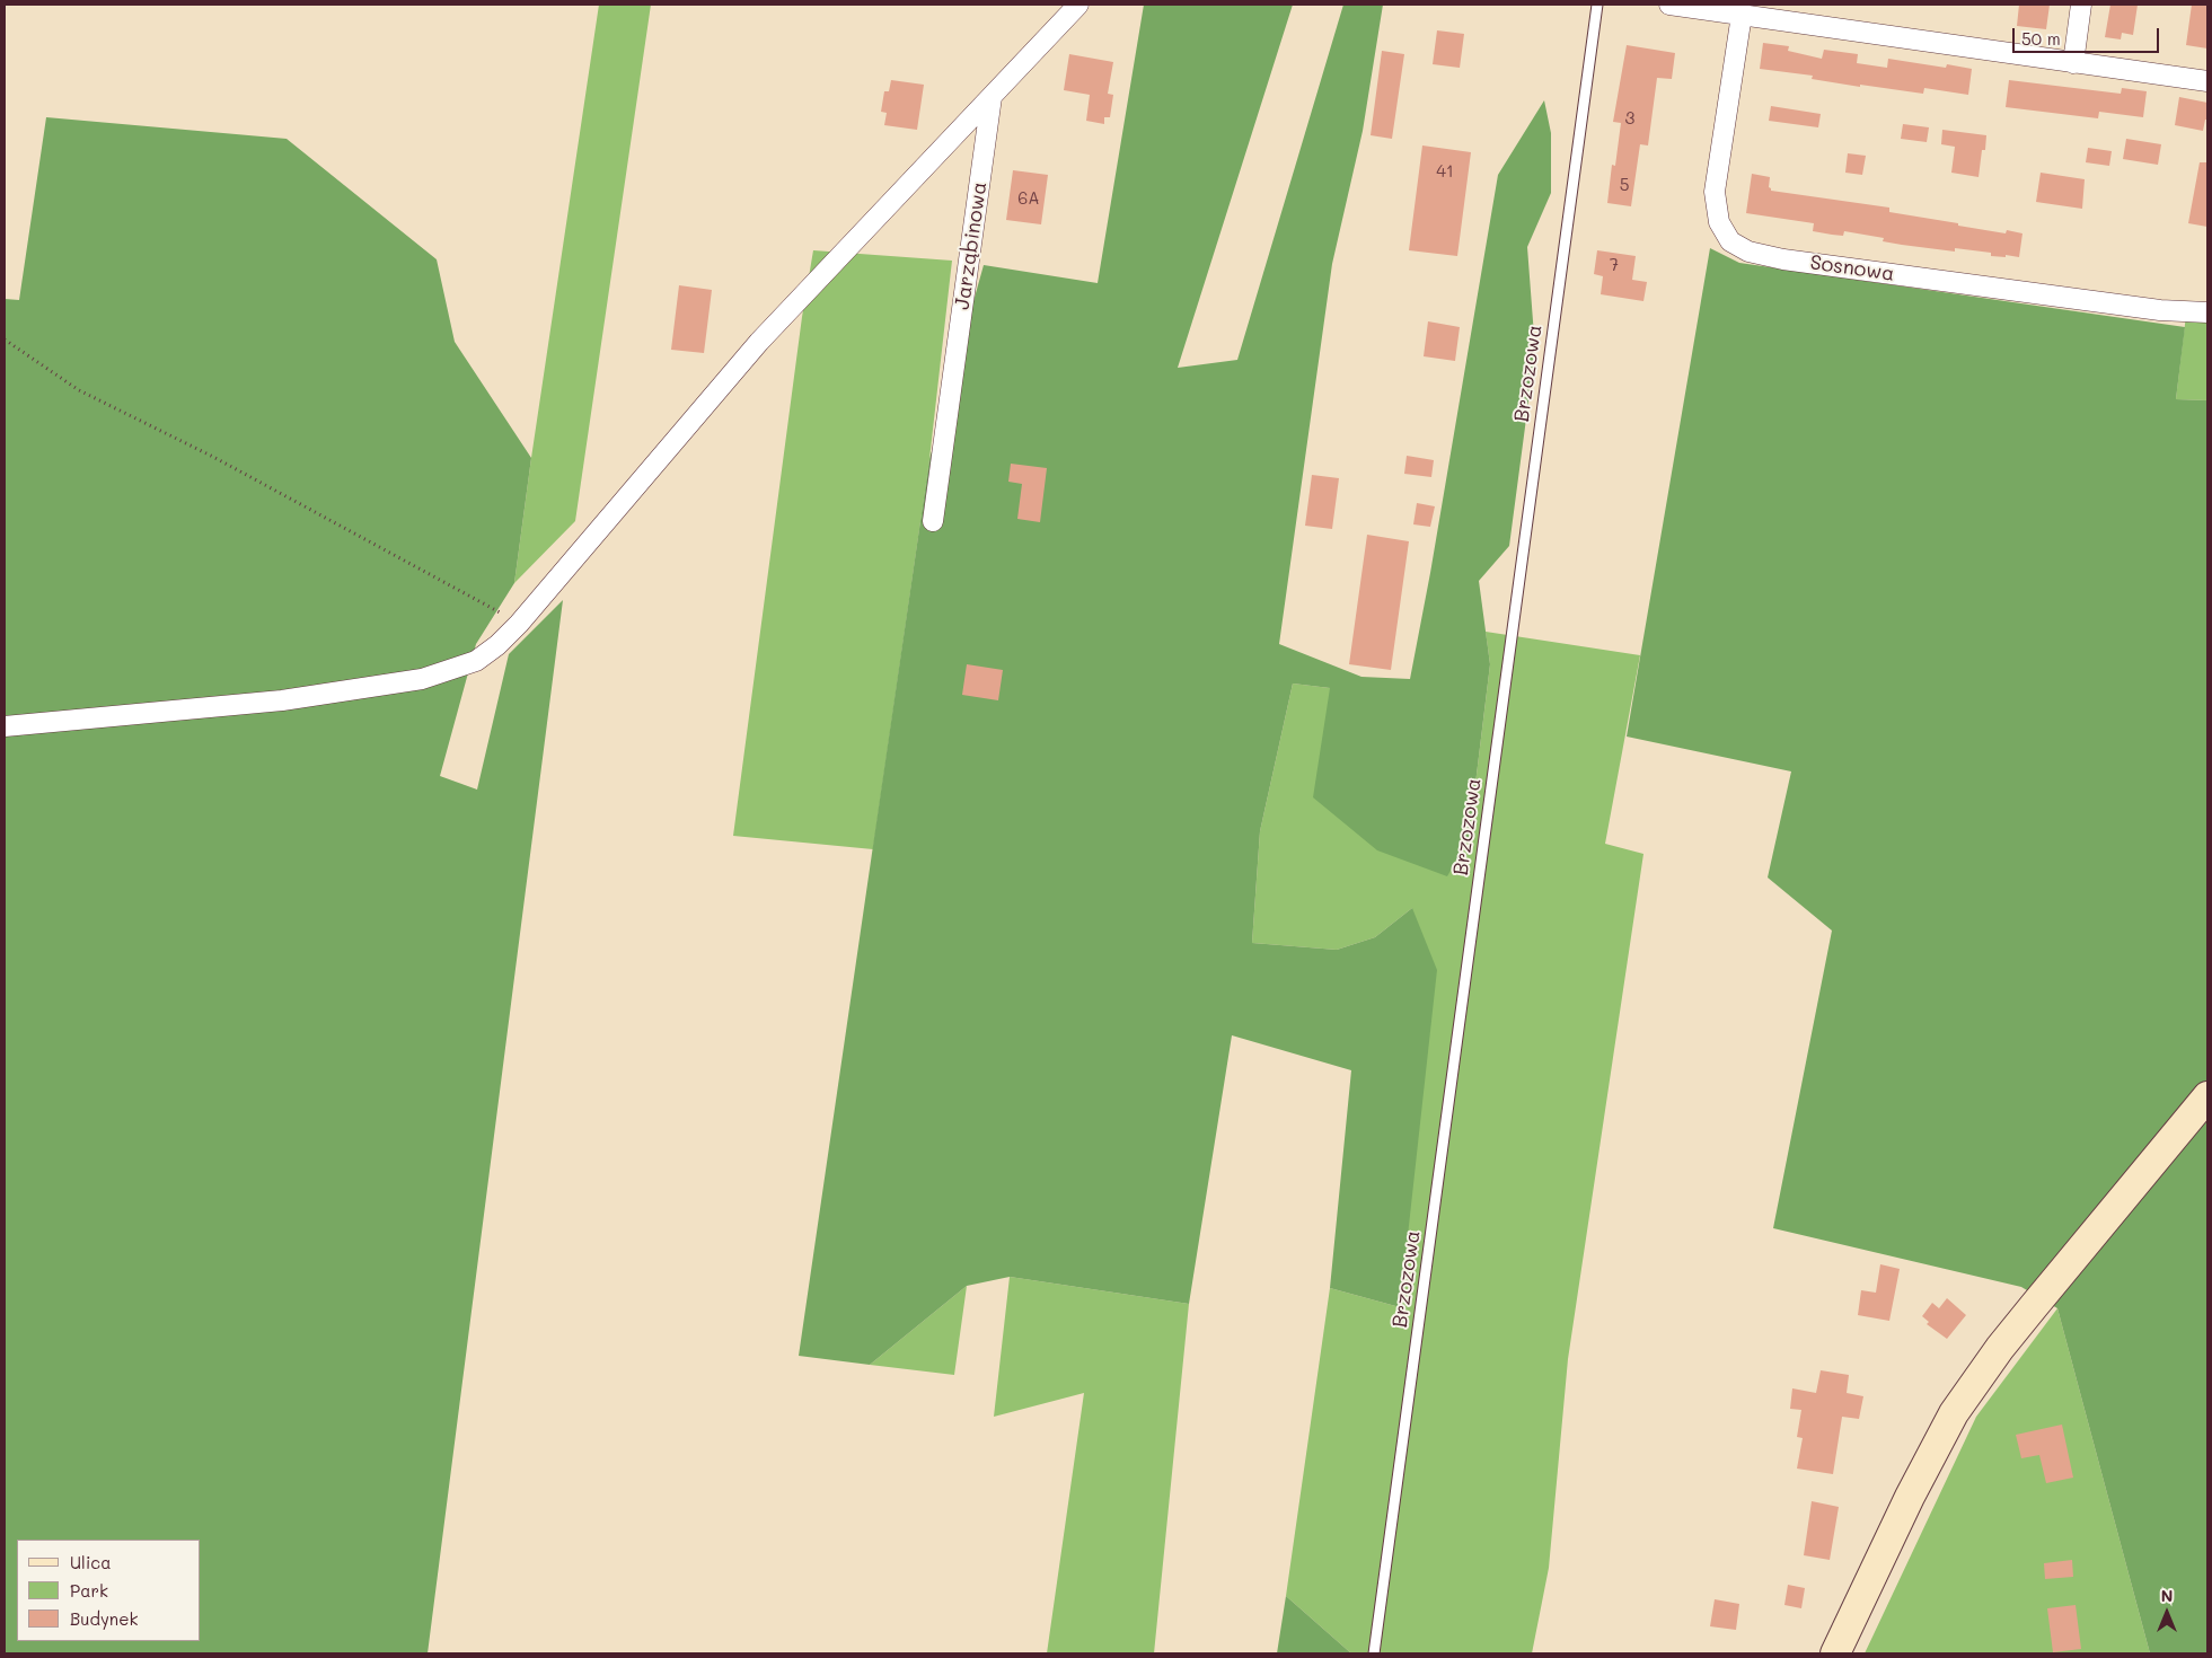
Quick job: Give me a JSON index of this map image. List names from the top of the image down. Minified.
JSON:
{"streets":{"street":["Jarząbinowa","Sosnowa"],"lane":["Brzozowa"]},"house_numbers":["3","41","5","6A","7"],"legend":["Ulica","Park","Budynek"],"scale_bar":"50 m","north":"top"}
